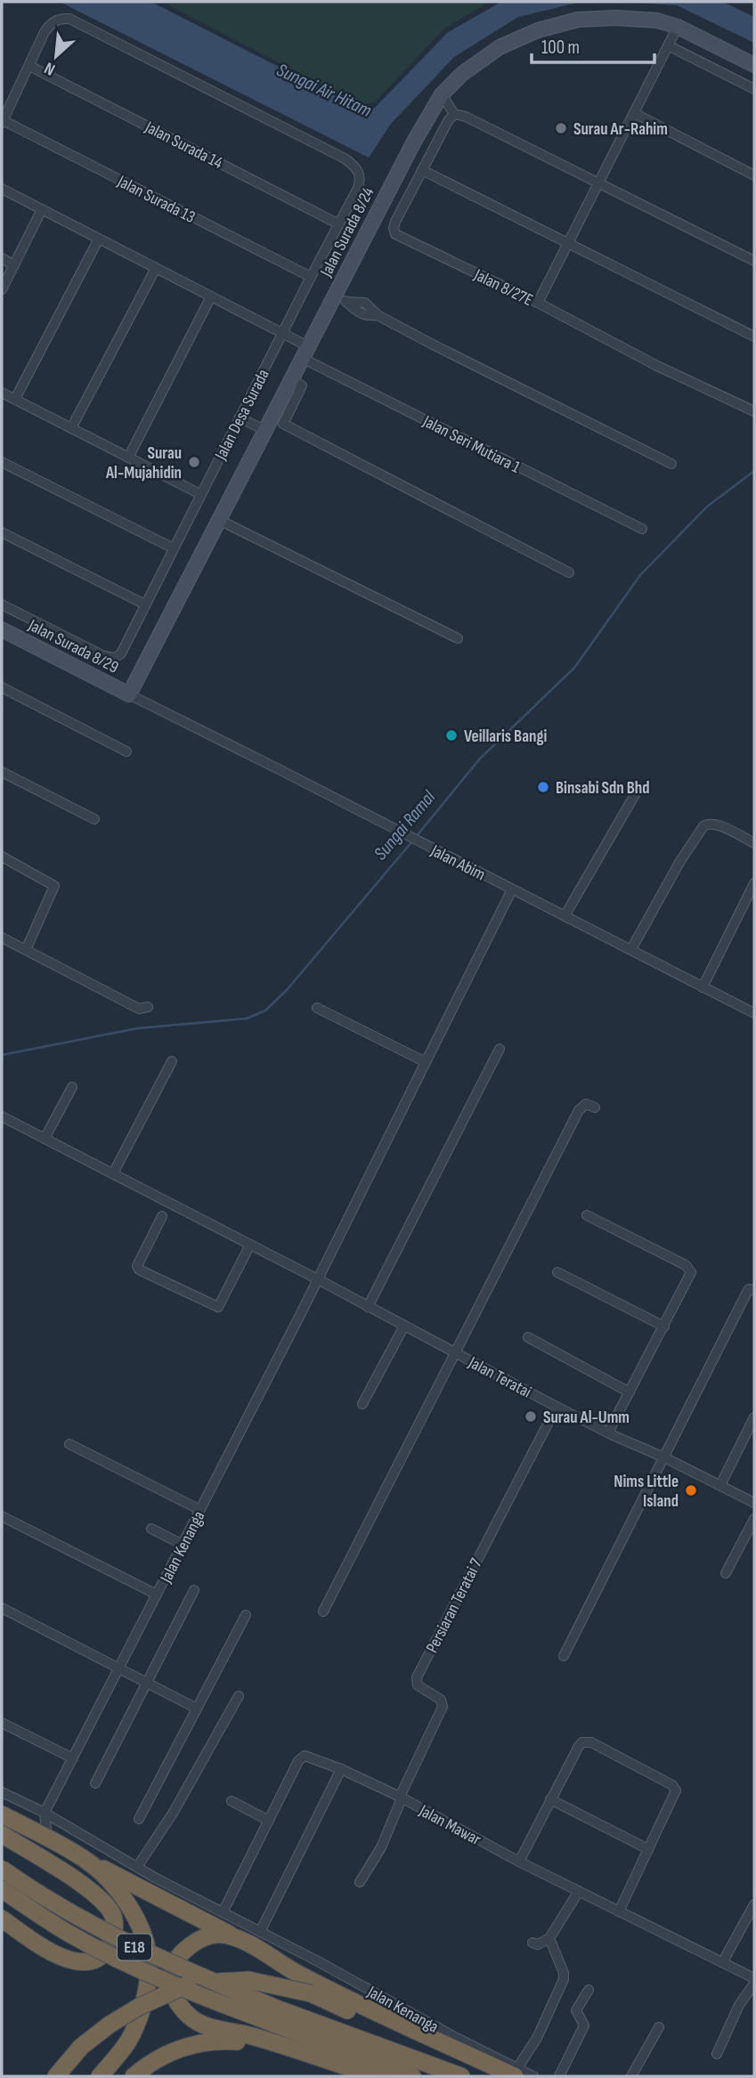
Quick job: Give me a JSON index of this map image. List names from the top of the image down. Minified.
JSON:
{"streets":{"highway":["E18"],"street":["Jalan Surada 14","Jalan Surada 13","Jalan Surada 8/24","Jalan 8/27E","Jalan Desa Surada","Jalan Seri Mutiara 1","Jalan Surada 8/29","Jalan Abim","Jalan Teratai","Jalan Kenanga","Persiaran Teratai 7","Jalan Mawar"]},"crossings":[["Jalan Surada 14","Jalan Desa Surada"],["Jalan Surada 13","Jalan Desa Surada"],["Jalan Surada 8/24","Jalan Seri Mutiara 1"],["Jalan Surada 8/24","Jalan Surada 8/29"],["Jalan Surada 8/24","Jalan Abim"],["Jalan Desa Surada","Jalan Seri Mutiara 1"],["Jalan Surada 8/29","Jalan Abim"],["Jalan Abim","Jalan Kenanga"],["Jalan Teratai","Jalan Kenanga"],["Jalan Teratai","Persiaran Teratai 7"],["Jalan Kenanga","Jalan Mawar"],["Persiaran Teratai 7","Jalan Mawar"]],"water":["Sungai Air Hitam","Sungai Ramal"],"places":["Surau Ar-Rahim","Surau Al-Mujahidin","Veillaris Bangi","Binsabi Sdn Bhd","Surau Al-Umm","Nims Little Island"],"scale_bar":"100 m","north":"bottom left"}
